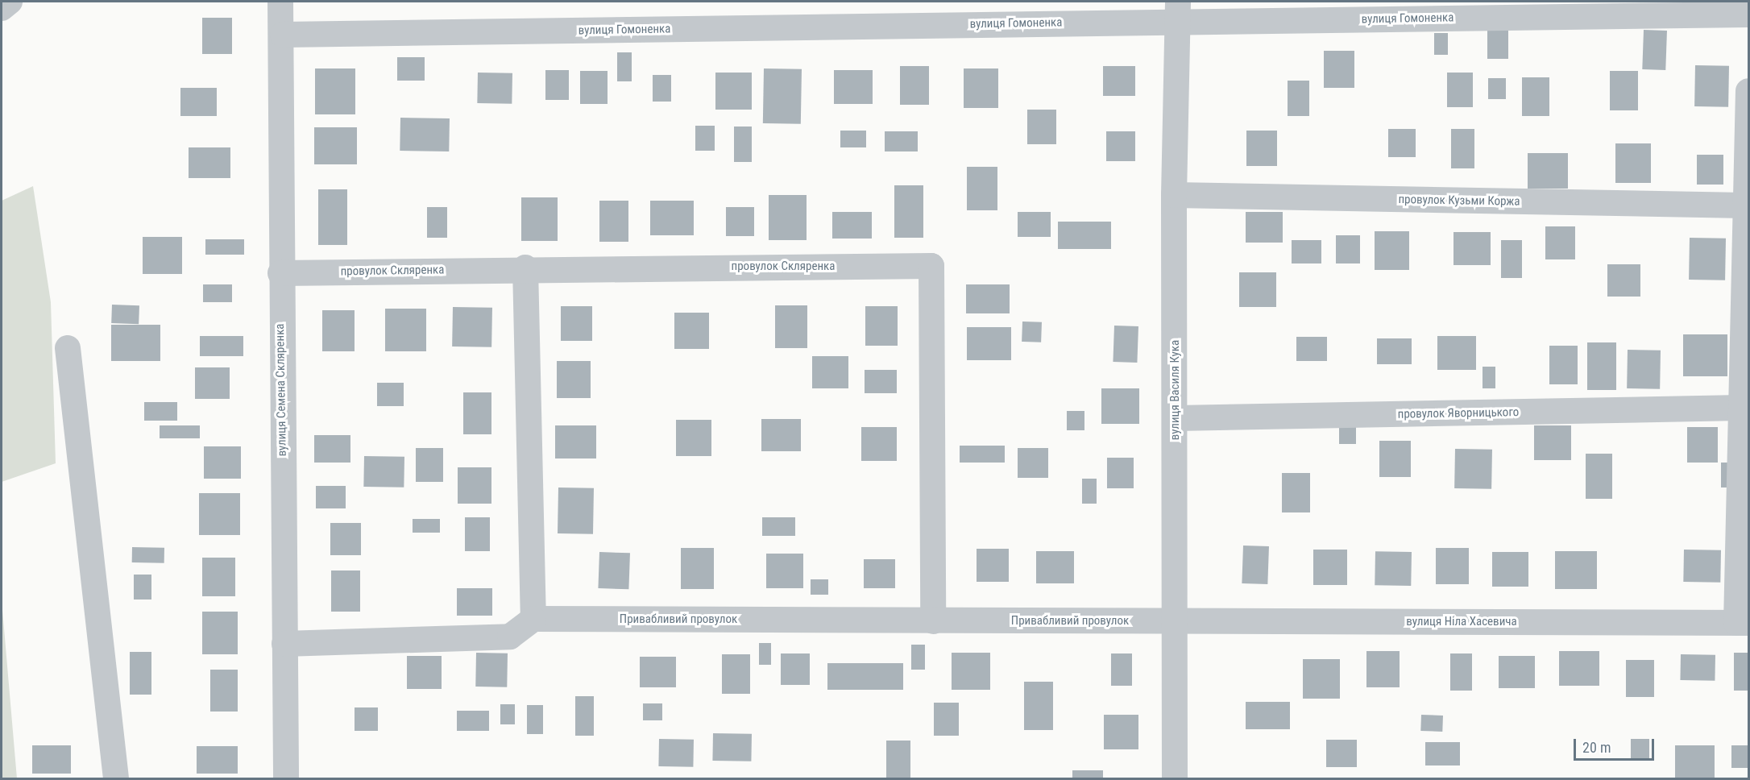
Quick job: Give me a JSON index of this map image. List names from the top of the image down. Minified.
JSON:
{"streets":{"street":["вулиця Гомоненка","провулок Кузьми Коржа","провулок Скляренка","вулиця Семена Скляренка","вулиця Василя Кука","провулок Яворницького","Привабливий провулок","вулиця Ніла Хасевича"]},"crossings":[["вулиця Гомоненка","вулиця Семена Скляренка"],["вулиця Гомоненка","вулиця Василя Кука"],["провулок Кузьми Коржа","вулиця Василя Кука"],["провулок Скляренка","вулиця Семена Скляренка"],["провулок Скляренка","Привабливий провулок"],["вулиця Василя Кука","провулок Яворницького"],["вулиця Василя Кука","Привабливий провулок"],["вулиця Василя Кука","вулиця Ніла Хасевича"],["Привабливий провулок","вулиця Ніла Хасевича"]],"scale_bar":"20 m"}
